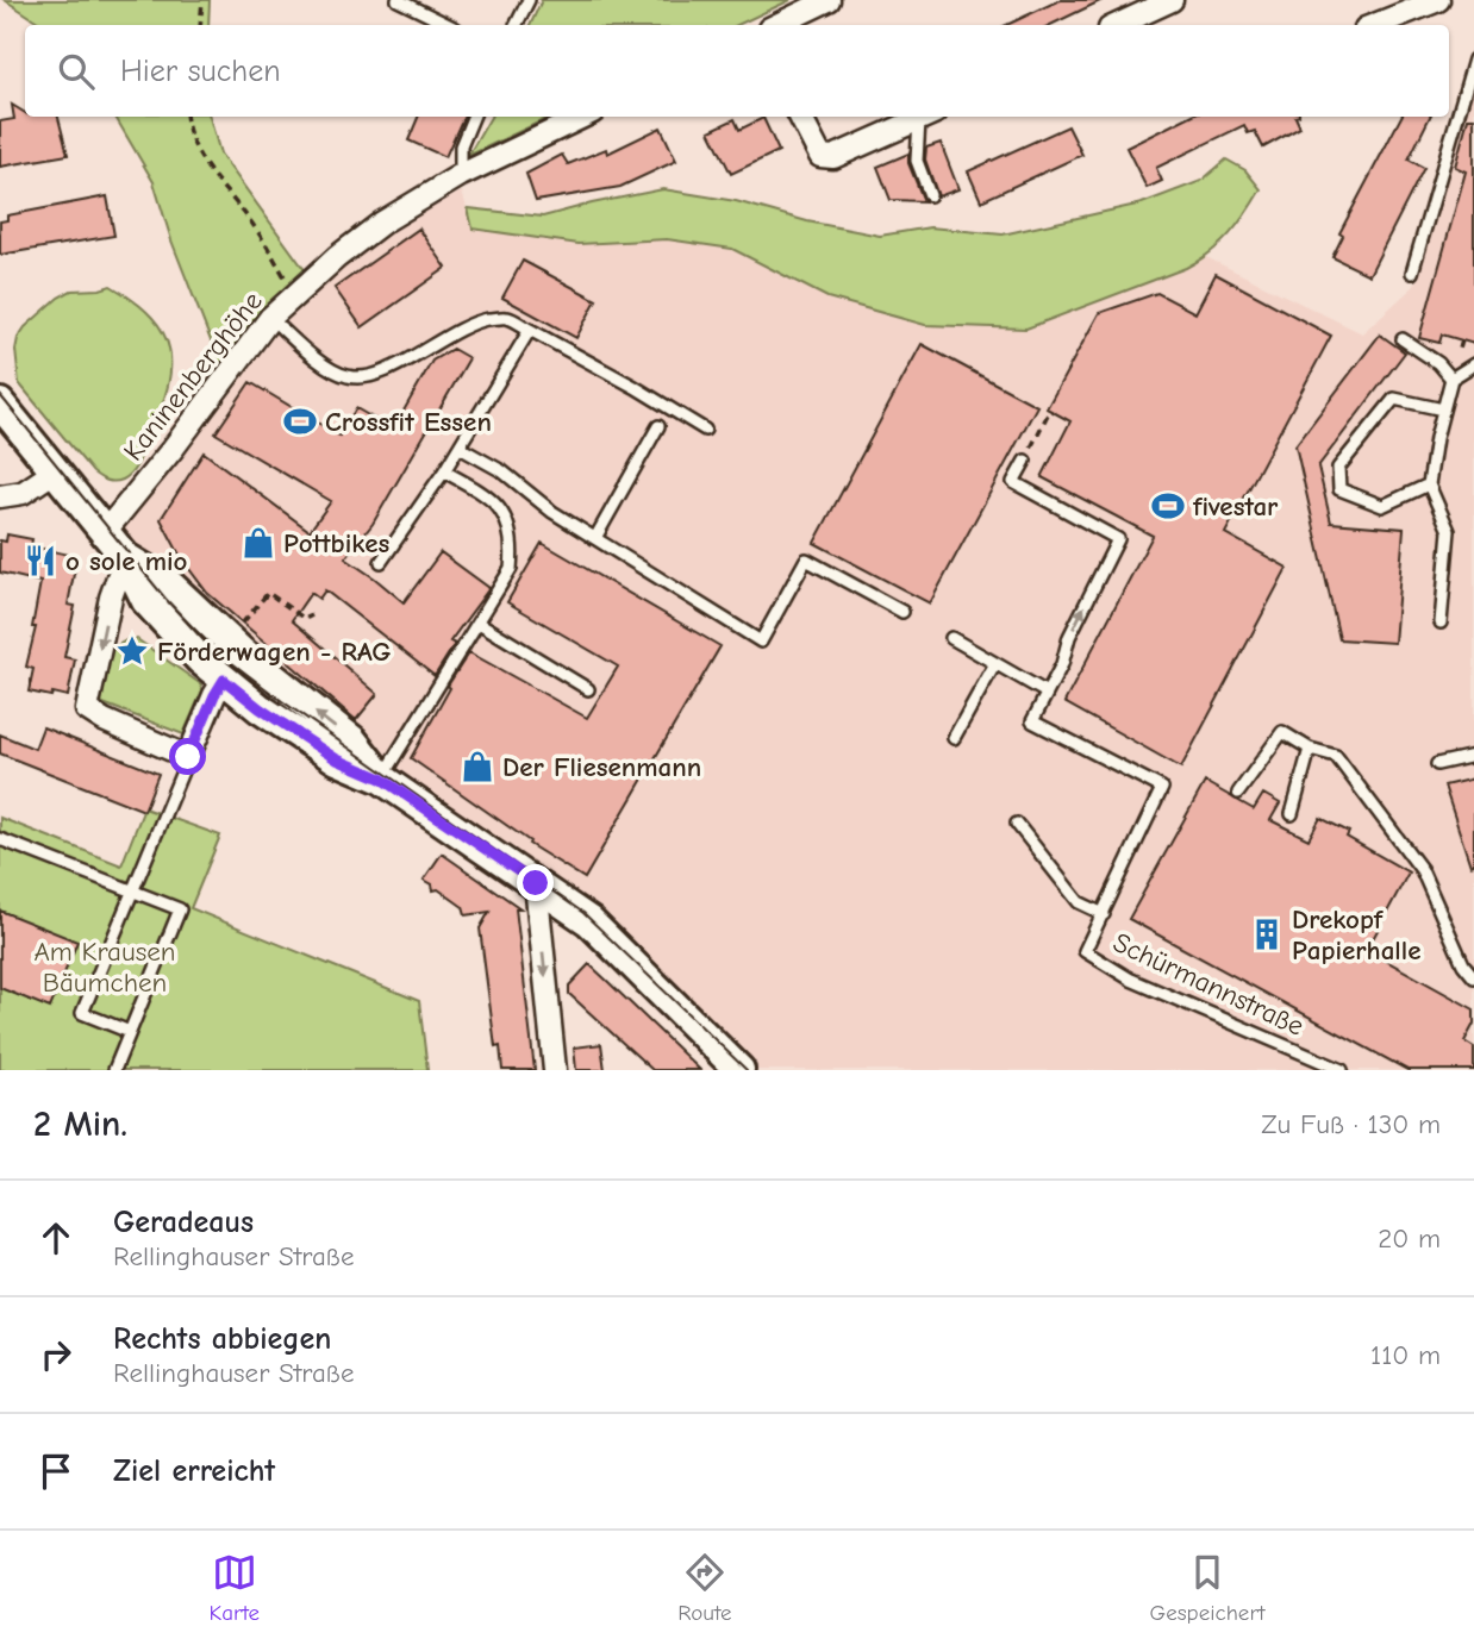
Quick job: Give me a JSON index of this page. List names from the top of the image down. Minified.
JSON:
{"streets":{"street":["Kaninenberghöhe"],"lane":["Schürmannstraße"]},"parks":["Am Krausen Bäumchen"],"places":{"sports":["Crossfit Essen","fivestar"],"shop":["Pottbikes","Der Fliesenmann"],"restaurant":["o sole mio"],"place":["Förderwagen - RAG"],"building":["Drekopf Papierhalle"]},"page":{"search":"Hier suchen","heading":["2 Min.","Zu Fuß · 130 m"],"list":[["Geradeaus","Rellinghauser Straße","20 m"],["Rechts abbiegen","Rellinghauser Straße","110 m"],"Ziel erreicht"],"nav":["Karte","Route","Gespeichert"]}}
